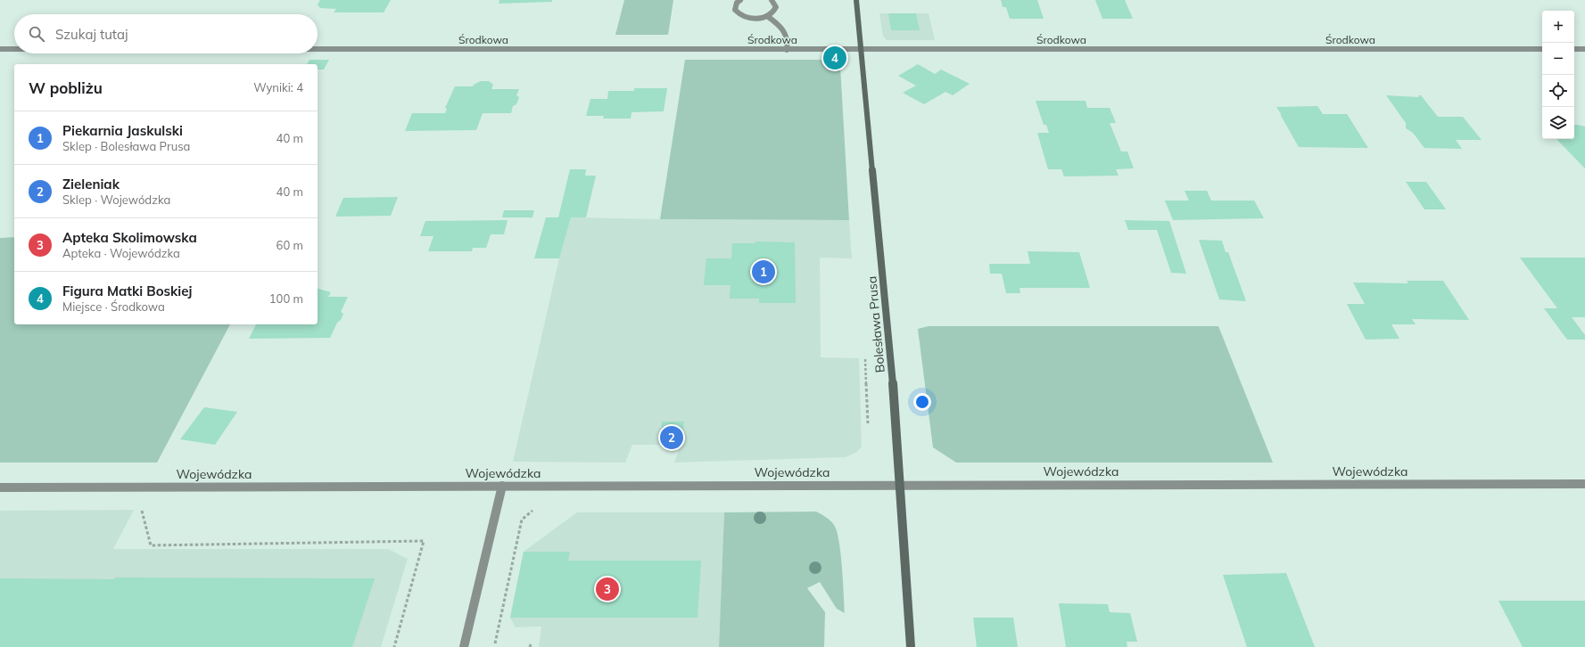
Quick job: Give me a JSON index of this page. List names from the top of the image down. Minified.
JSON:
{"streets":{"street":["Środkowa","Bolesława Prusa","Wojewódzka"]},"crossings":[["Środkowa","Bolesława Prusa"],["Bolesława Prusa","Wojewódzka"]],"page":{"map_buttons":["+","−"],"search":"Szukaj tutaj","pins":["4","1","2","3"],"heading":["W pobliżu","Wyniki: 4"],"list":[{"mark":"1","name":"Piekarnia Jaskulski","note":"Sklep · Bolesława Prusa","value":"40 m"},{"mark":"2","name":"Zieleniak","note":"Sklep · Wojewódzka","value":"40 m"},{"mark":"3","name":"Apteka Skolimowska","note":"Apteka · Wojewódzka","value":"60 m"},{"mark":"4","name":"Figura Matki Boskiej","note":"Miejsce · Środkowa","value":"100 m"}]}}
